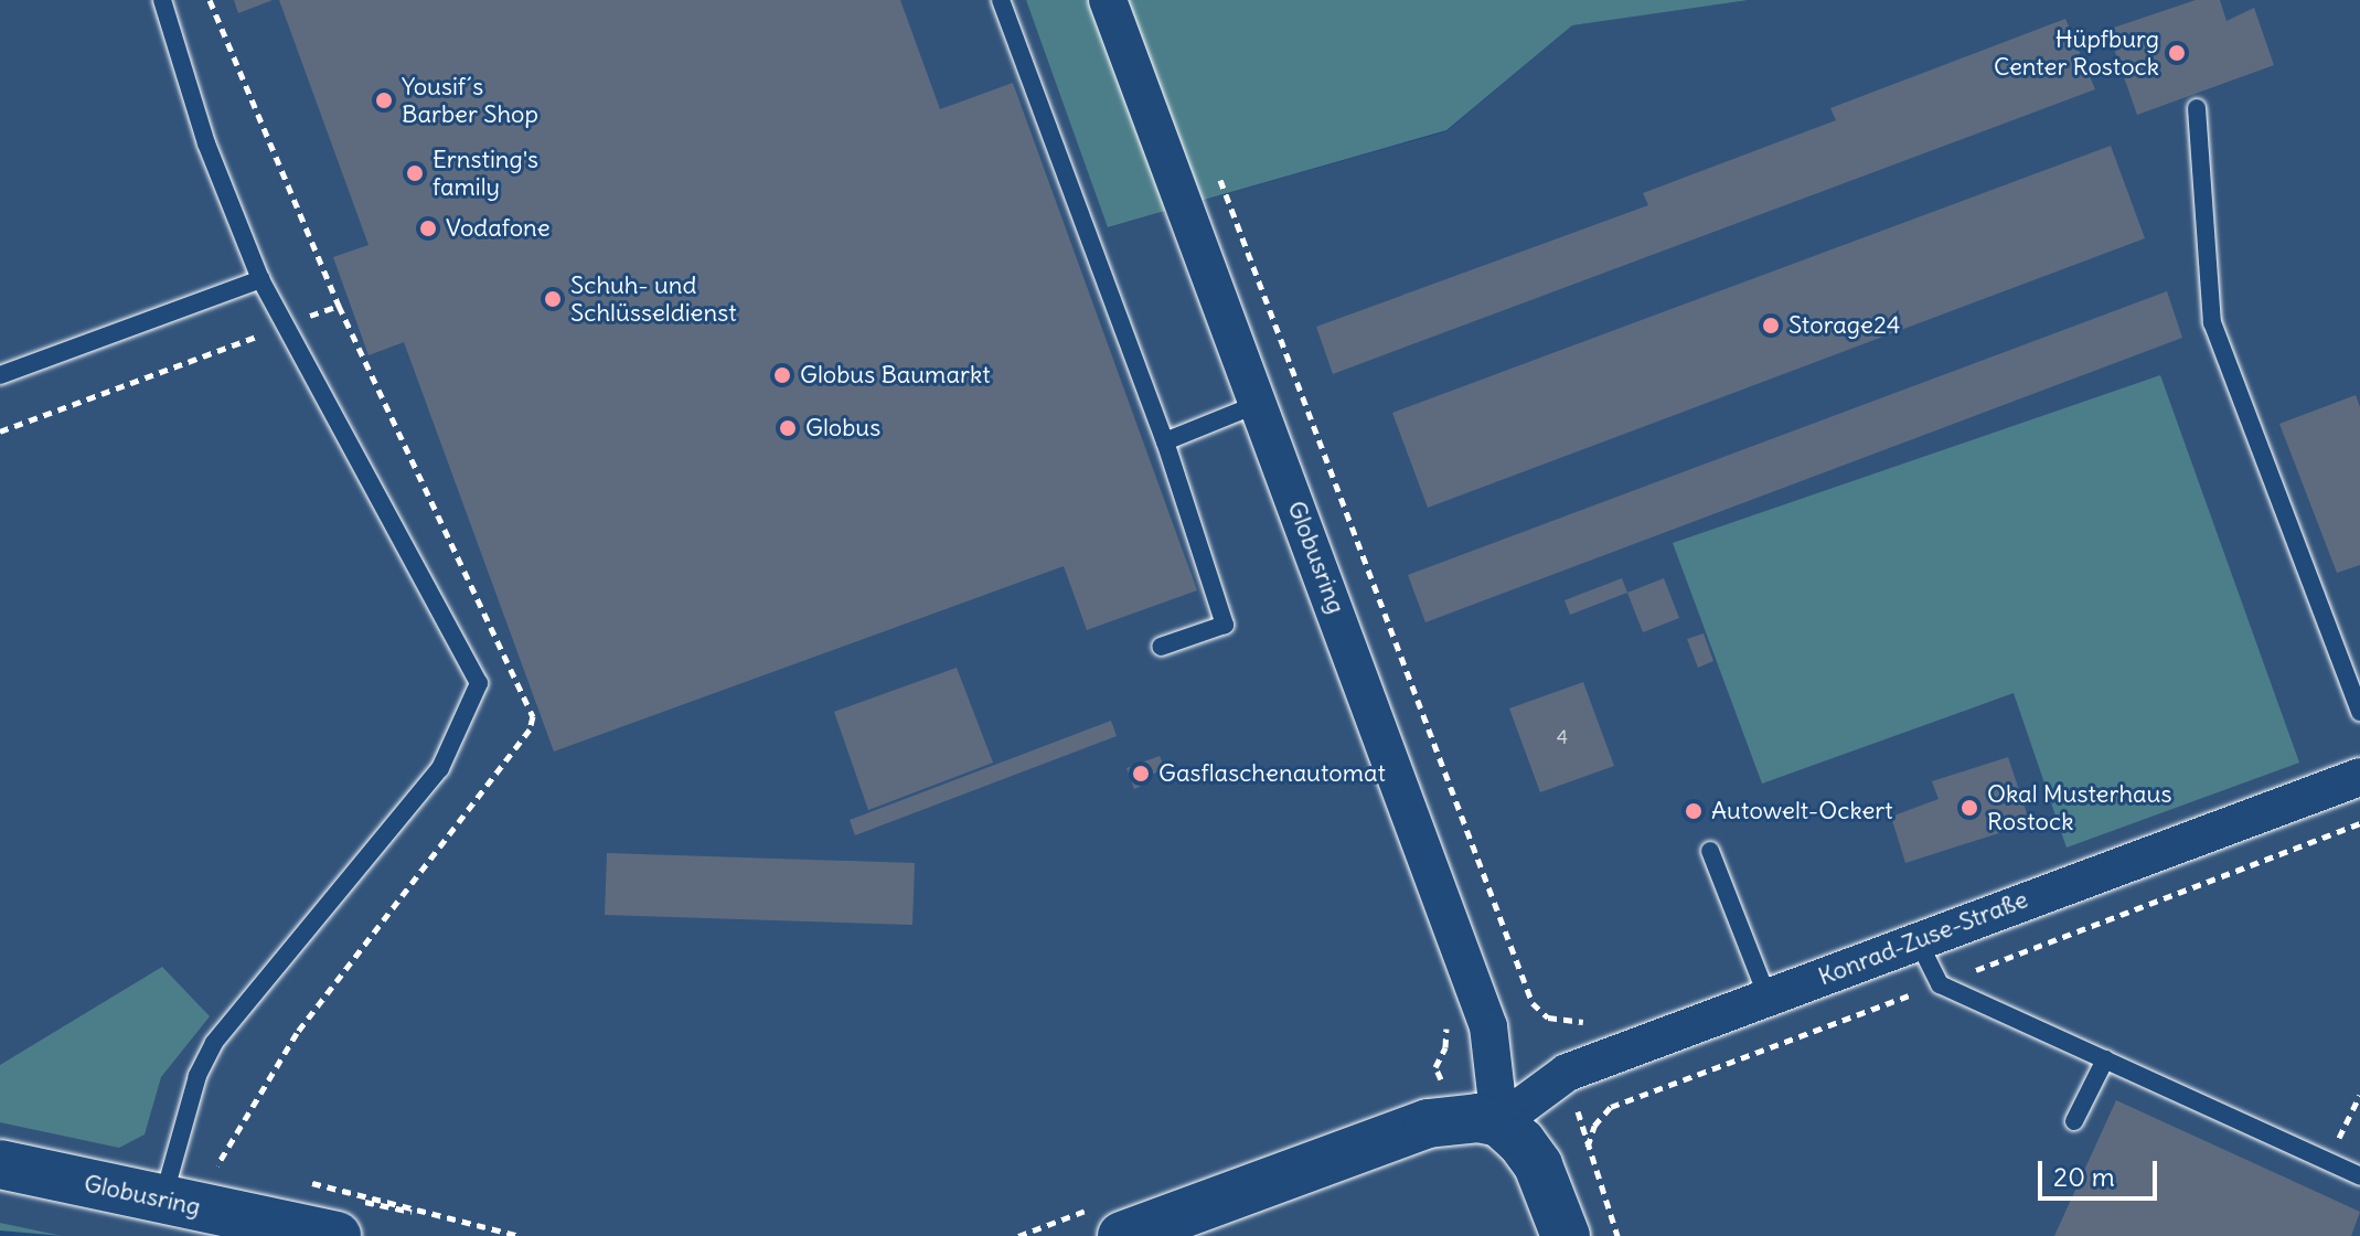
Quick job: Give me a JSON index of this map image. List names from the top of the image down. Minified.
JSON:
{"streets":{"street":["Globusring","Konrad-Zuse-Straße"]},"crossings":[["Globusring","Konrad-Zuse-Straße"]],"places":["Hüpfburg Center Rostock","Yousif´s Barber Shop","Ernsting's family","Vodafone","Schuh- und Schlüsseldienst","Storage24","Globus Baumarkt","Globus","Gasflaschenautomat","Okal Musterhaus Rostock","Autowelt-Ockert"],"house_numbers":["4"],"scale_bar":"20 m"}
